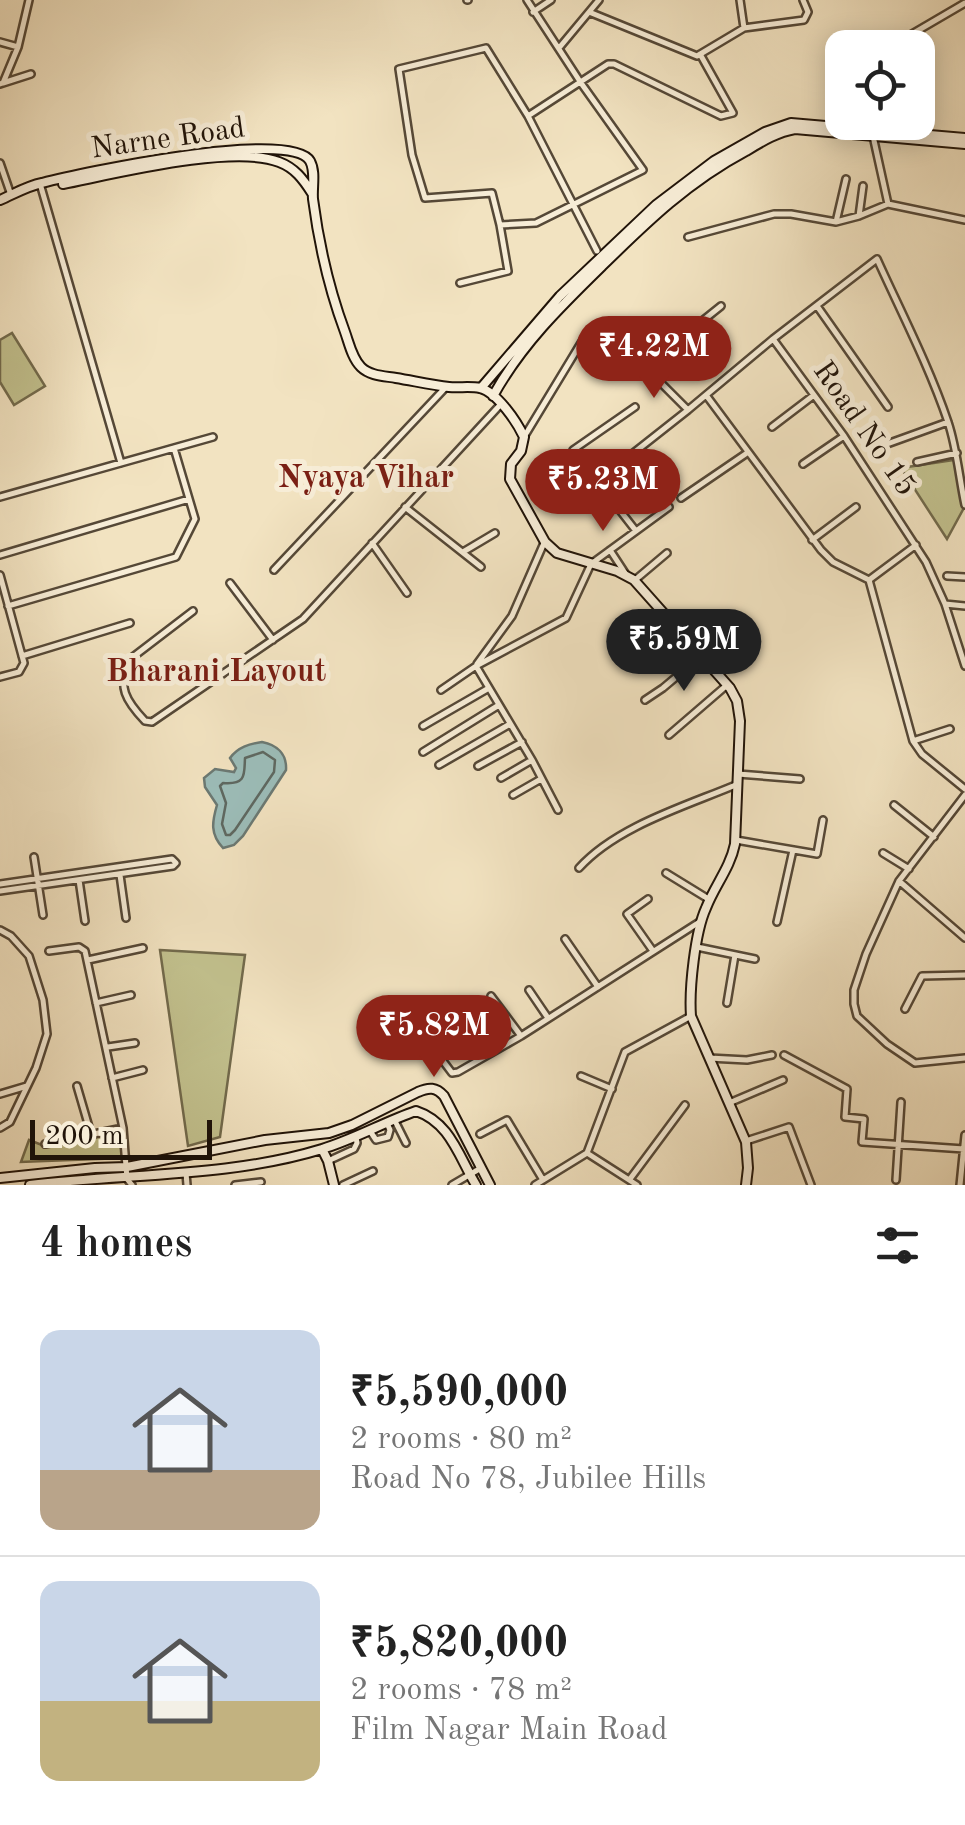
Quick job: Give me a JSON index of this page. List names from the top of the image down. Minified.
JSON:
{"streets":{"main road":["Narne Road"],"street":["Road No 15"]},"districts":["Nyaya Vihar","Bharani Layout"],"scale_bar":"200 m","page":{"price":["₹4.22M","₹5.23M","₹5.59M","₹5.82M"],"scale":"200 m","heading":"4 homes","list":[{"name":"₹5,590,000","note":"2 rooms · 80 m² · Road No 78, Jubilee Hills"},{"name":"₹5,820,000","note":"2 rooms · 78 m² · Film Nagar Main Road"}]}}
